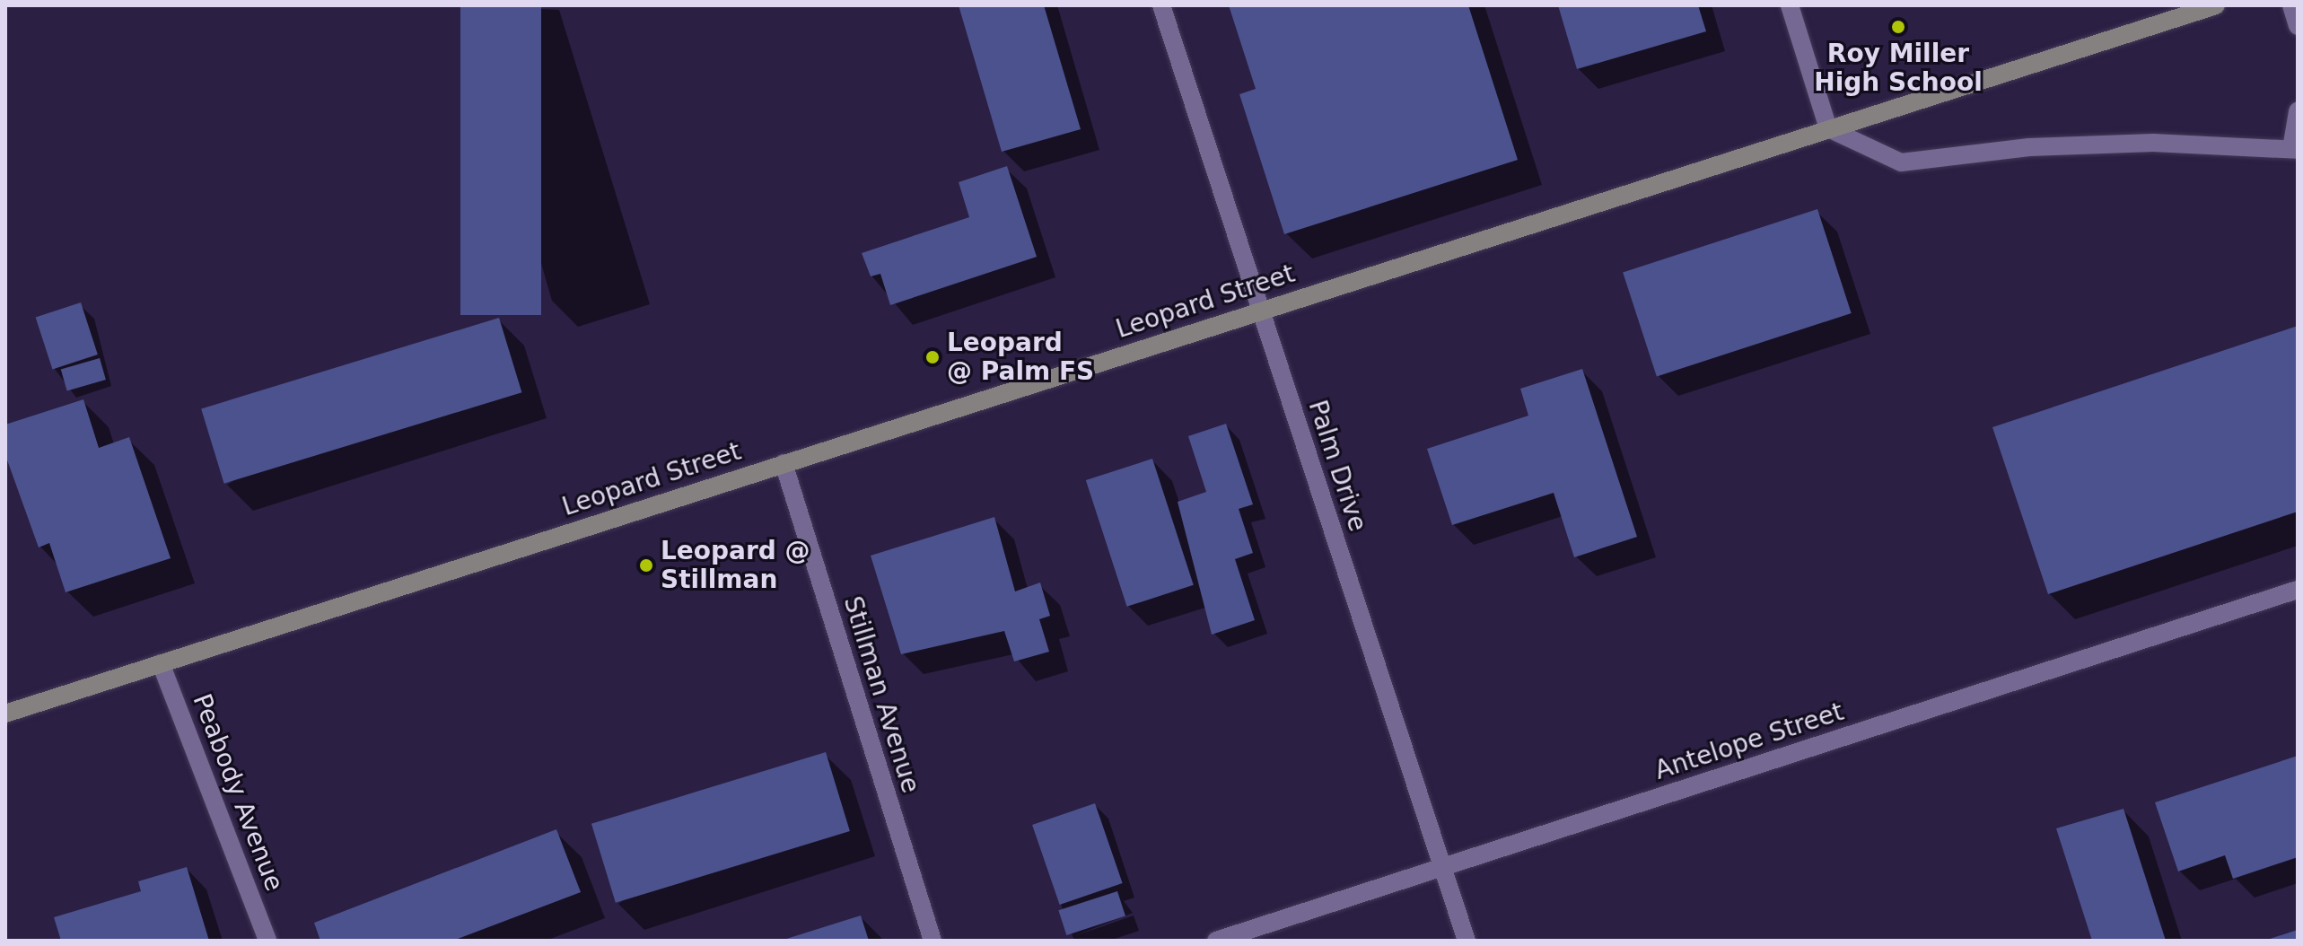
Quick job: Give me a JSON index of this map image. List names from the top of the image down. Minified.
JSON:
{"streets":{"main road":["Leopard Street"],"street":["Palm Drive","Stillman Avenue","Antelope Street","Peabody Avenue"]},"crossings":[["Leopard Street","Palm Drive"],["Leopard Street","Stillman Avenue"],["Leopard Street","Peabody Avenue"],["Palm Drive","Antelope Street"]],"places":["Roy Miller High School","Leopard @ Palm FS","Leopard @ Stillman"]}
